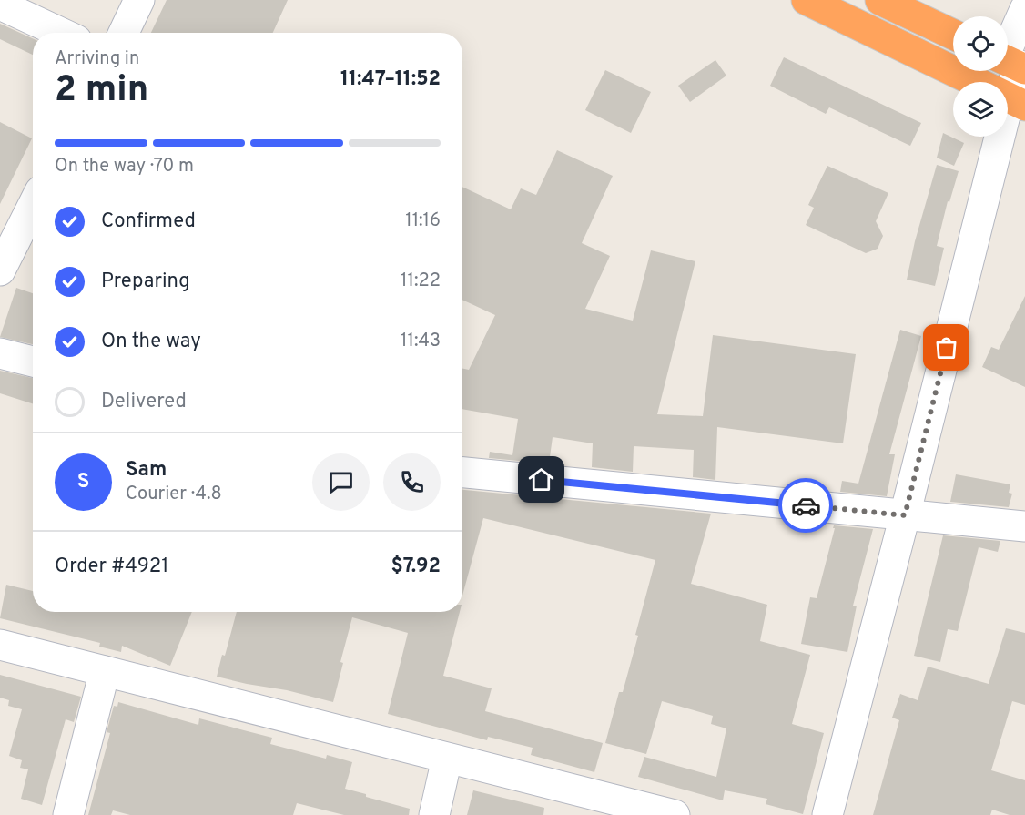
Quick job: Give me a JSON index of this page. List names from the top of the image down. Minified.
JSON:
{"page":{"heading":["2 min","Arriving in","11:47–11:52"],"panel":["Sam","Courier · 4.8","Order #4921","$7.92"],"bar":"On the way · 70 m","list":[["Confirmed","11:16"],["Preparing","11:22"],["On the way","11:43"],"Delivered"],"round":"S"}}
